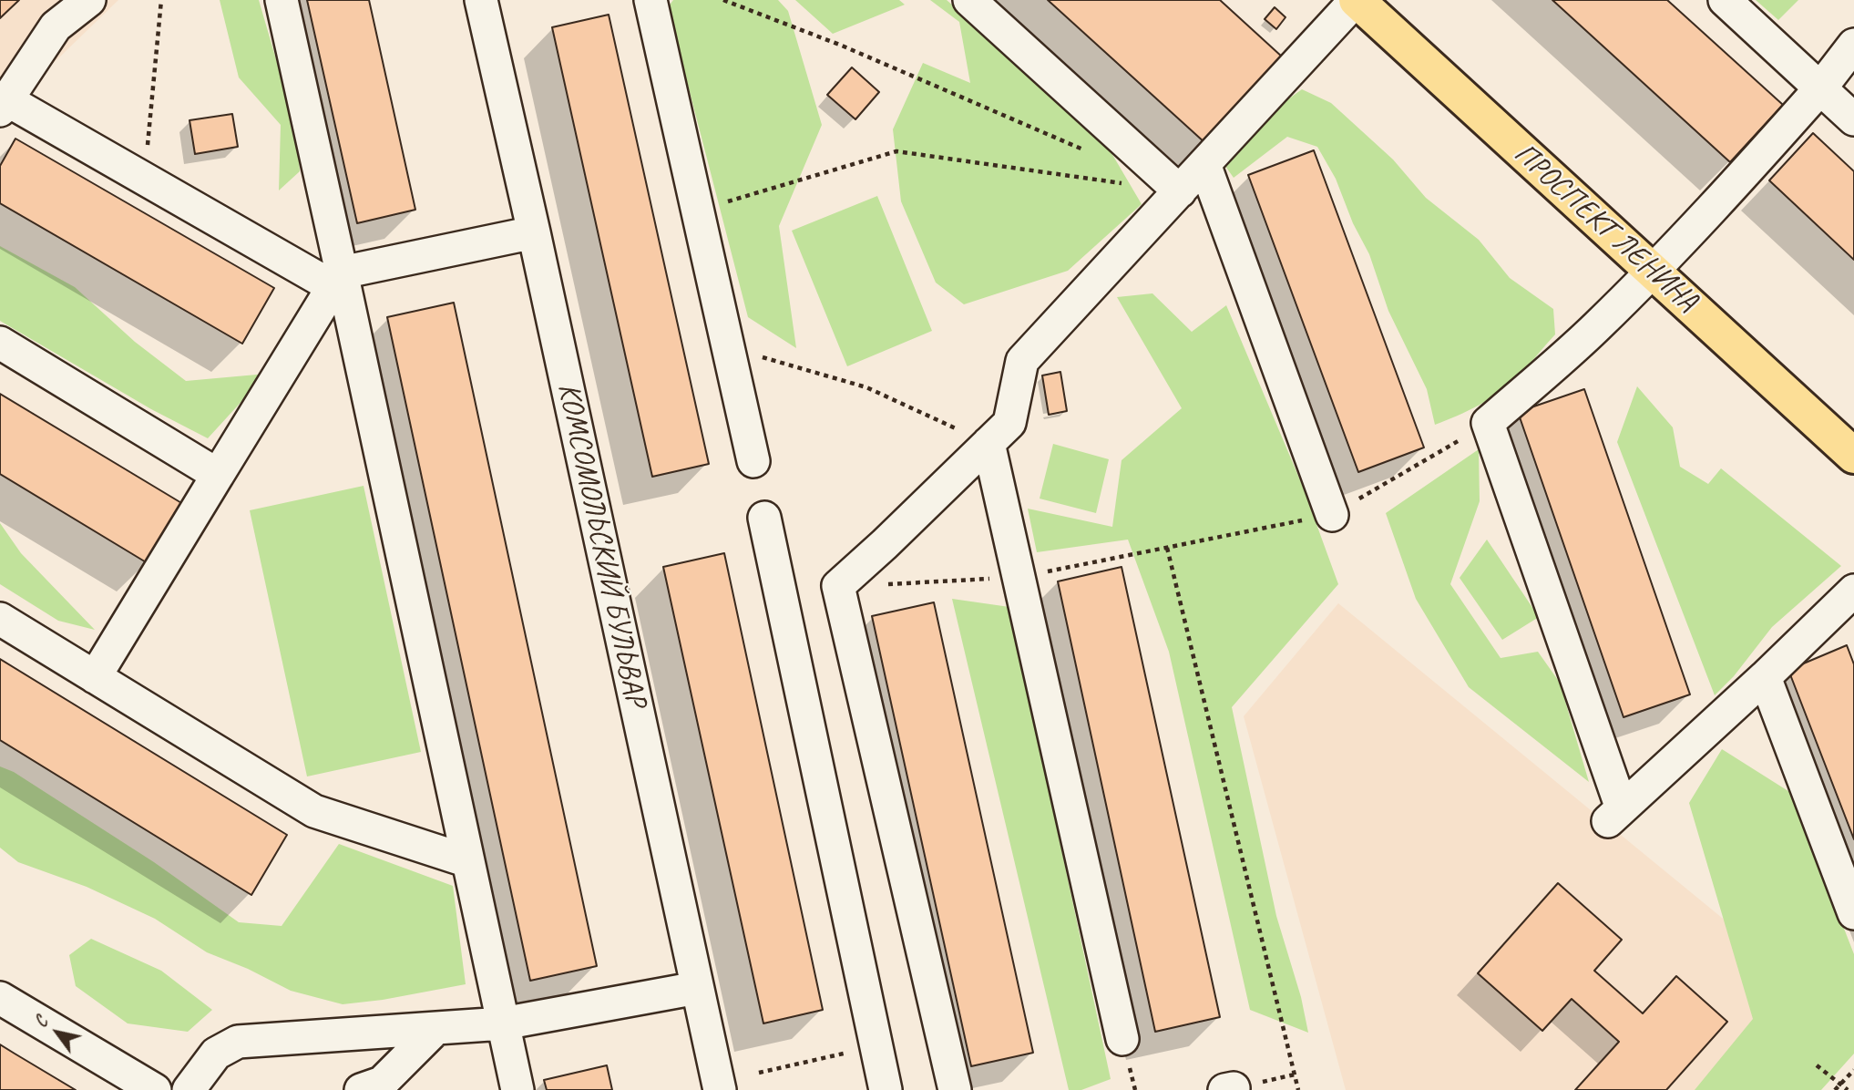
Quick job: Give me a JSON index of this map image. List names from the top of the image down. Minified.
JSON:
{"streets":{"main road":["ПРОСПЕКТ ЛЕНИНА"],"street":["КОМСОМОЛЬСКИЙ БУЛЬВАР"]},"north":"top left"}
